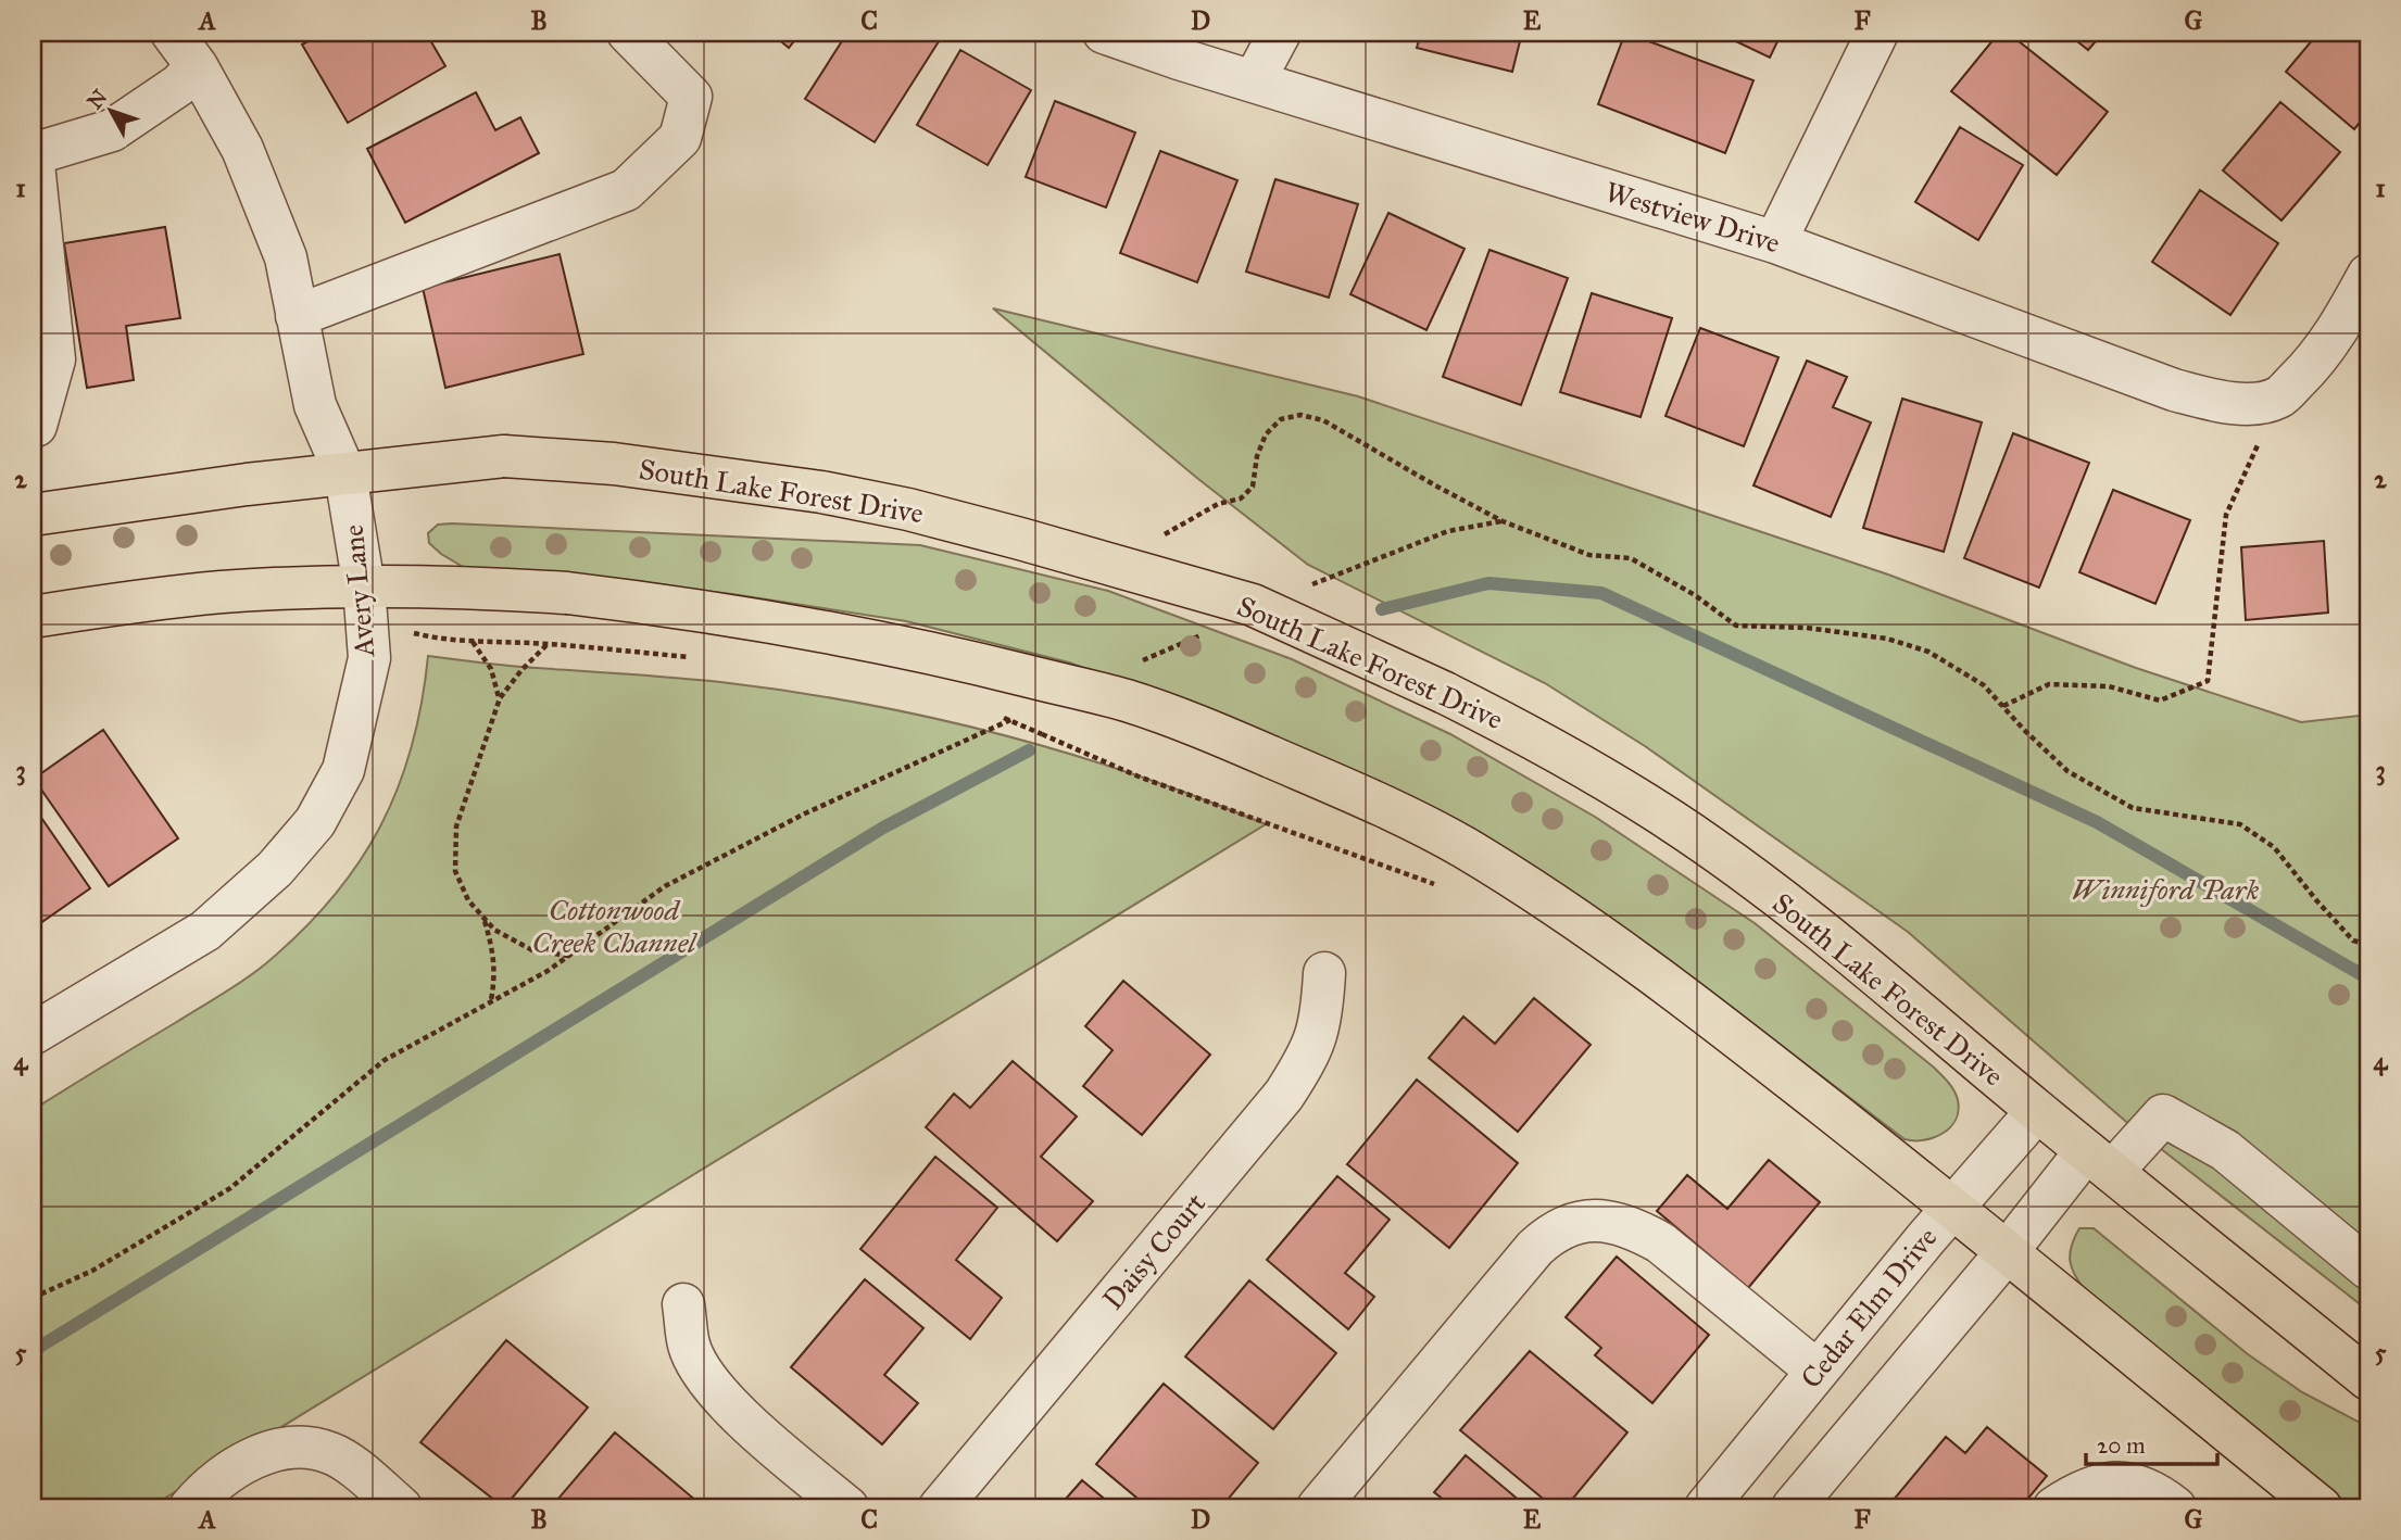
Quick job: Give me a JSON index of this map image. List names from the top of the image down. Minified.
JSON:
{"streets":{"main road":["South Lake Forest Drive"],"street":["Westview Drive","Avery Lane","Daisy Court","Cedar Elm Drive"]},"crossings":[["South Lake Forest Drive","Avery Lane"],["South Lake Forest Drive","Cedar Elm Drive"]],"parks":["Winniford Park","Cottonwood Creek Channel"],"scale_bar":"20 m","north":"top left","grid":{"columns":["A","B","C","D","E","F","G"],"rows":["1","2","3","4","5"]}}
